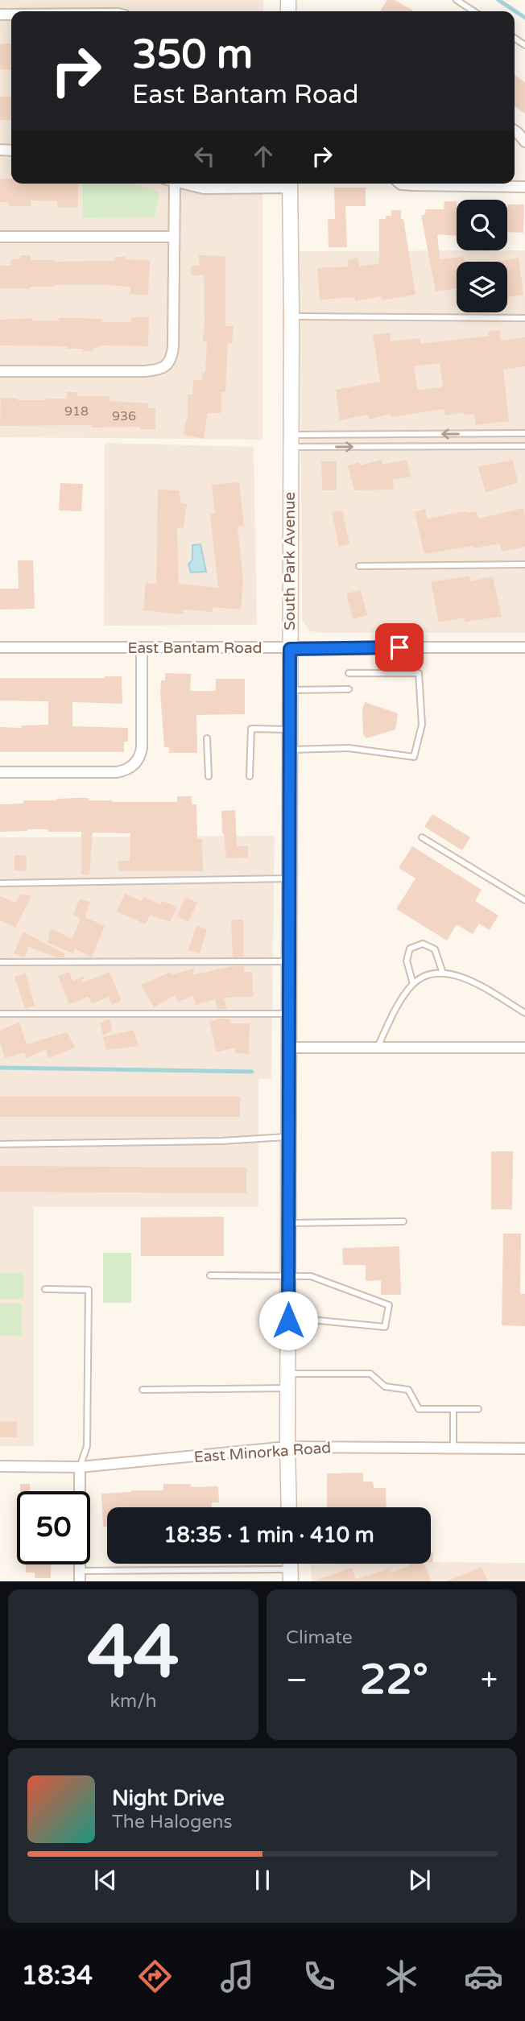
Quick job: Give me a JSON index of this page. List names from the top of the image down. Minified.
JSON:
{"streets":{"main road":["South Park Avenue"],"street":["East Bantam Road","East Minorka Road"]},"crossings":[["South Park Avenue","East Bantam Road"],["South Park Avenue","East Minorka Road"]],"house_numbers":["918","936"],"page":{"turn":["350 m","East Bantam Road"],"limit":"50","trip":"18:35 · 1 min · 410 m","tile":[["44","km/h"],"Climate"],"heat":["−","22°","+"],"song":["Night Drive","The Halogens"],"tabs":"18:34"}}
